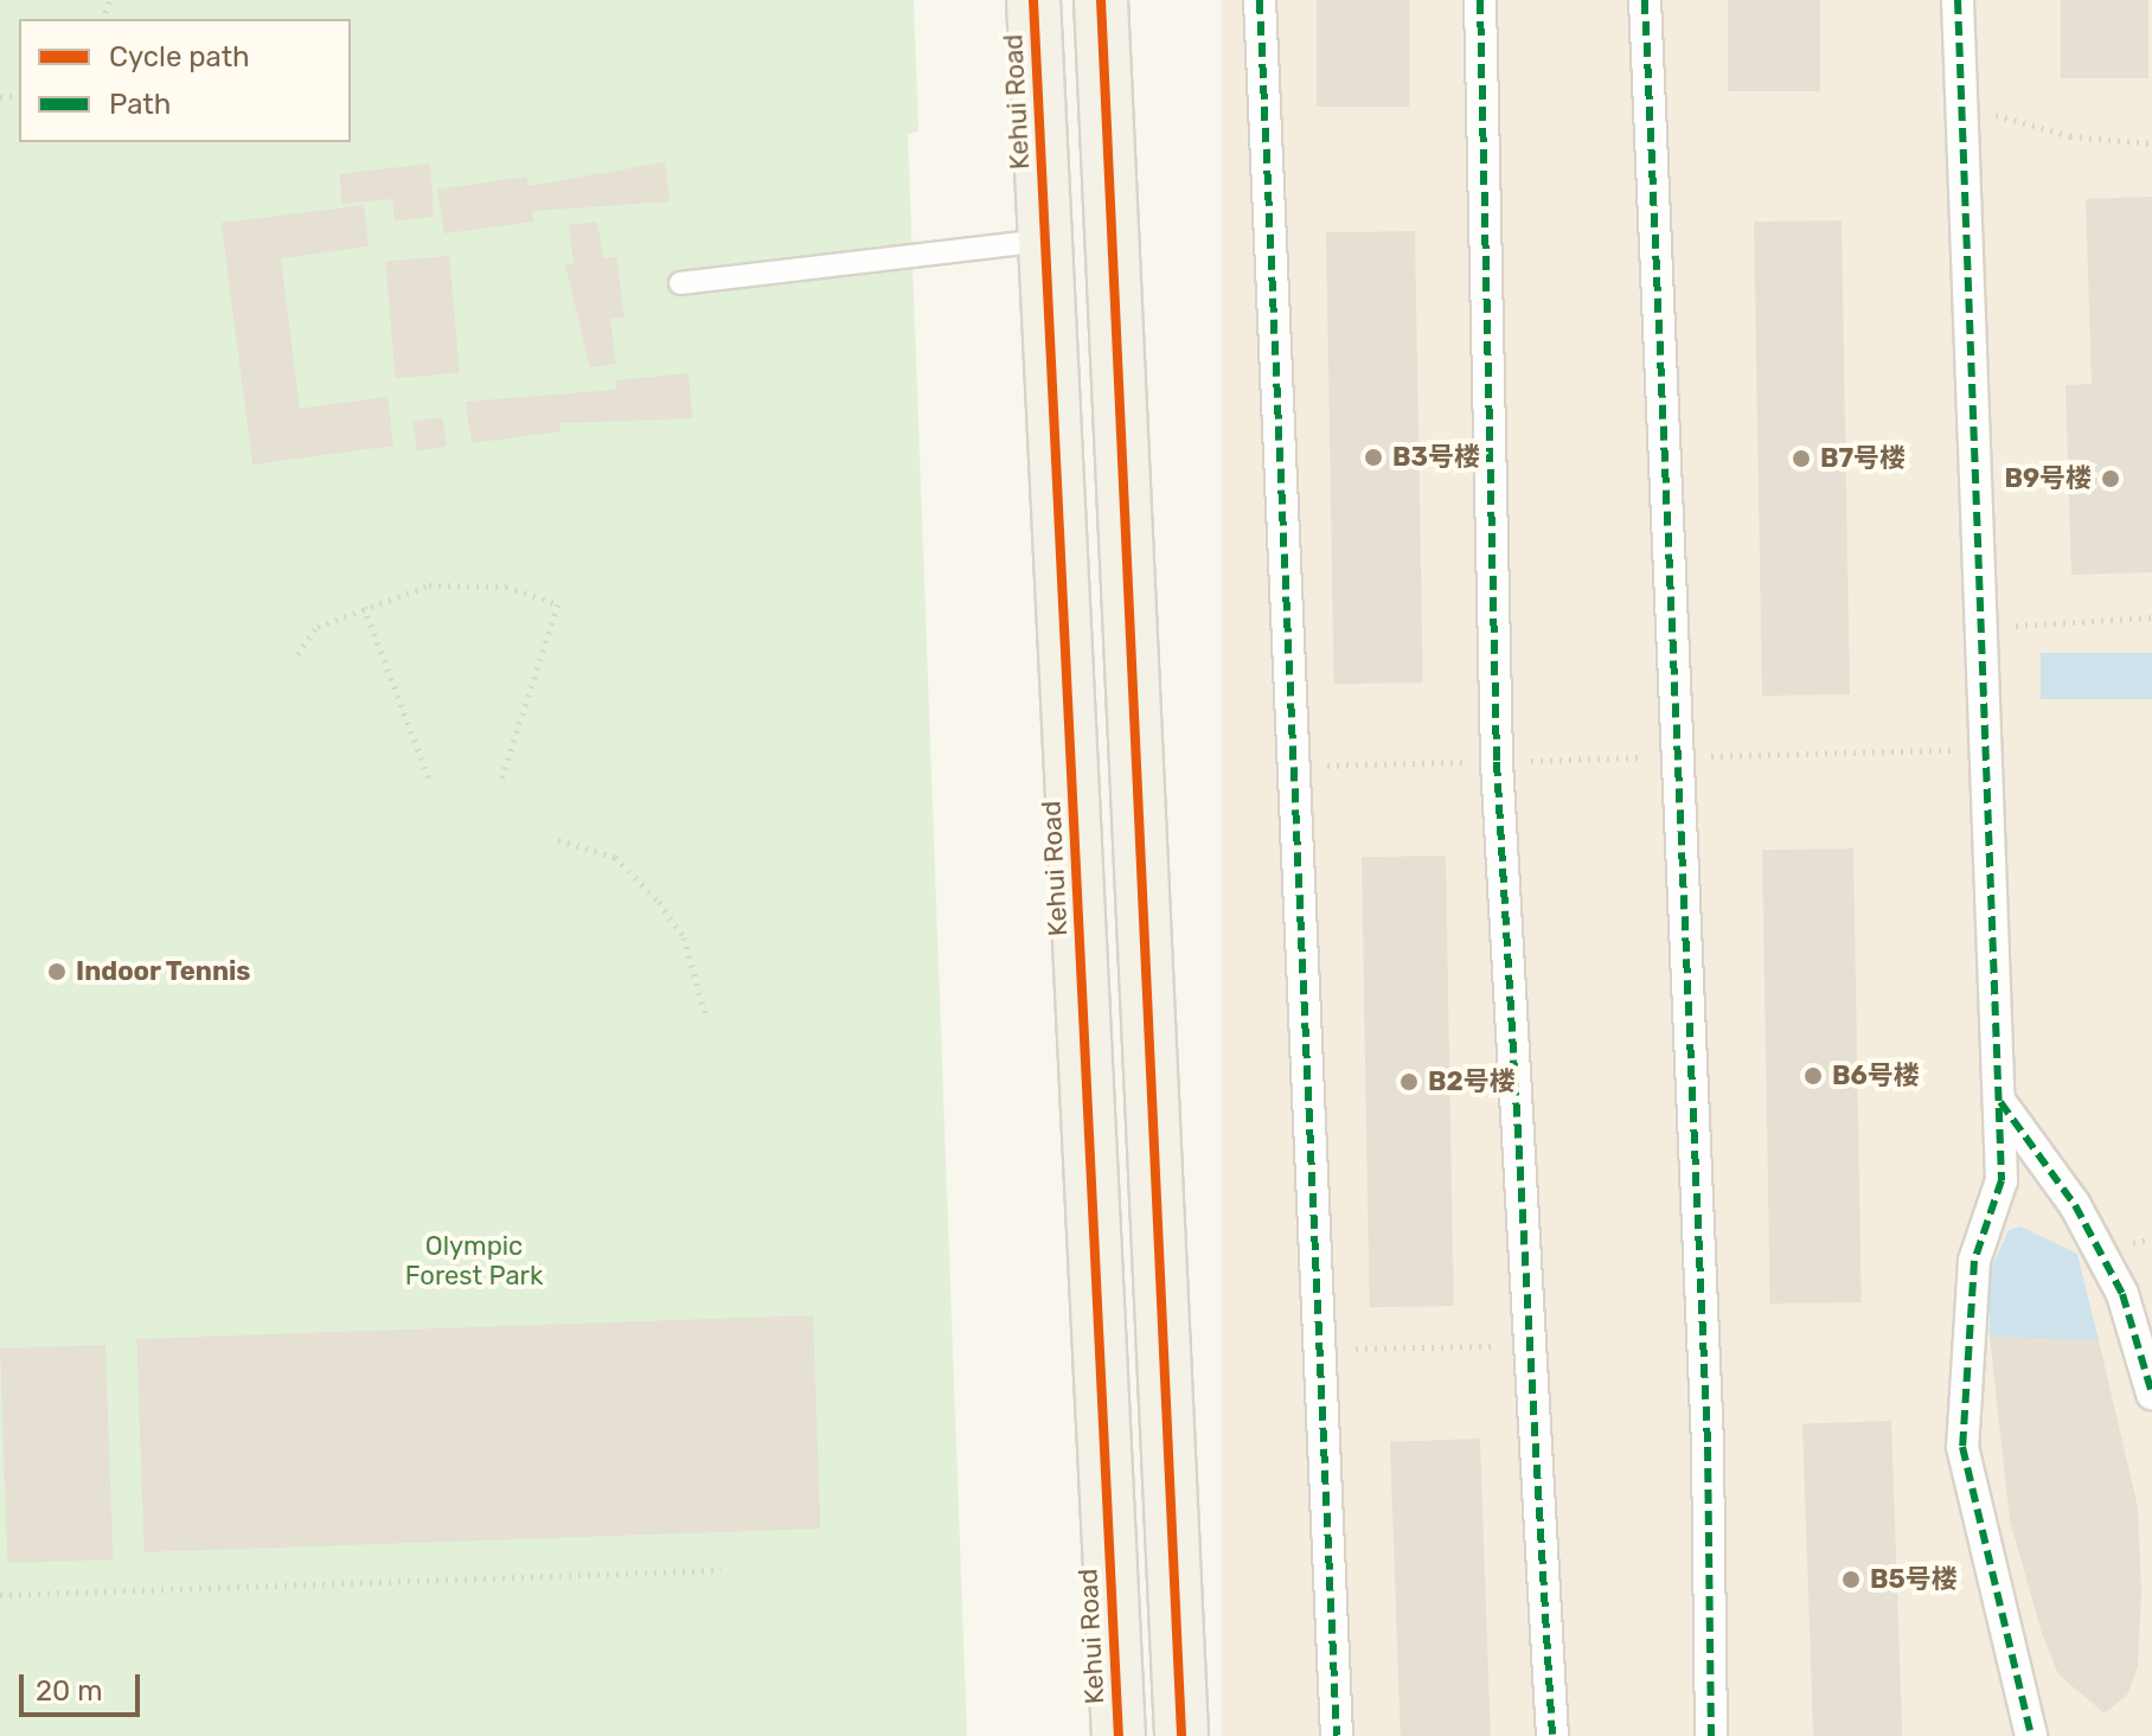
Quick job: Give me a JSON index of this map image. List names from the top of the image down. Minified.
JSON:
{"streets":{"main road":["Kehui Road"]},"parks":["Olympic Forest Park"],"places":["B3号楼","B7号楼","B9号楼","Indoor Tennis","B6号楼","B2号楼","B5号楼"],"legend":["Cycle path","Path"],"scale_bar":"20 m"}
